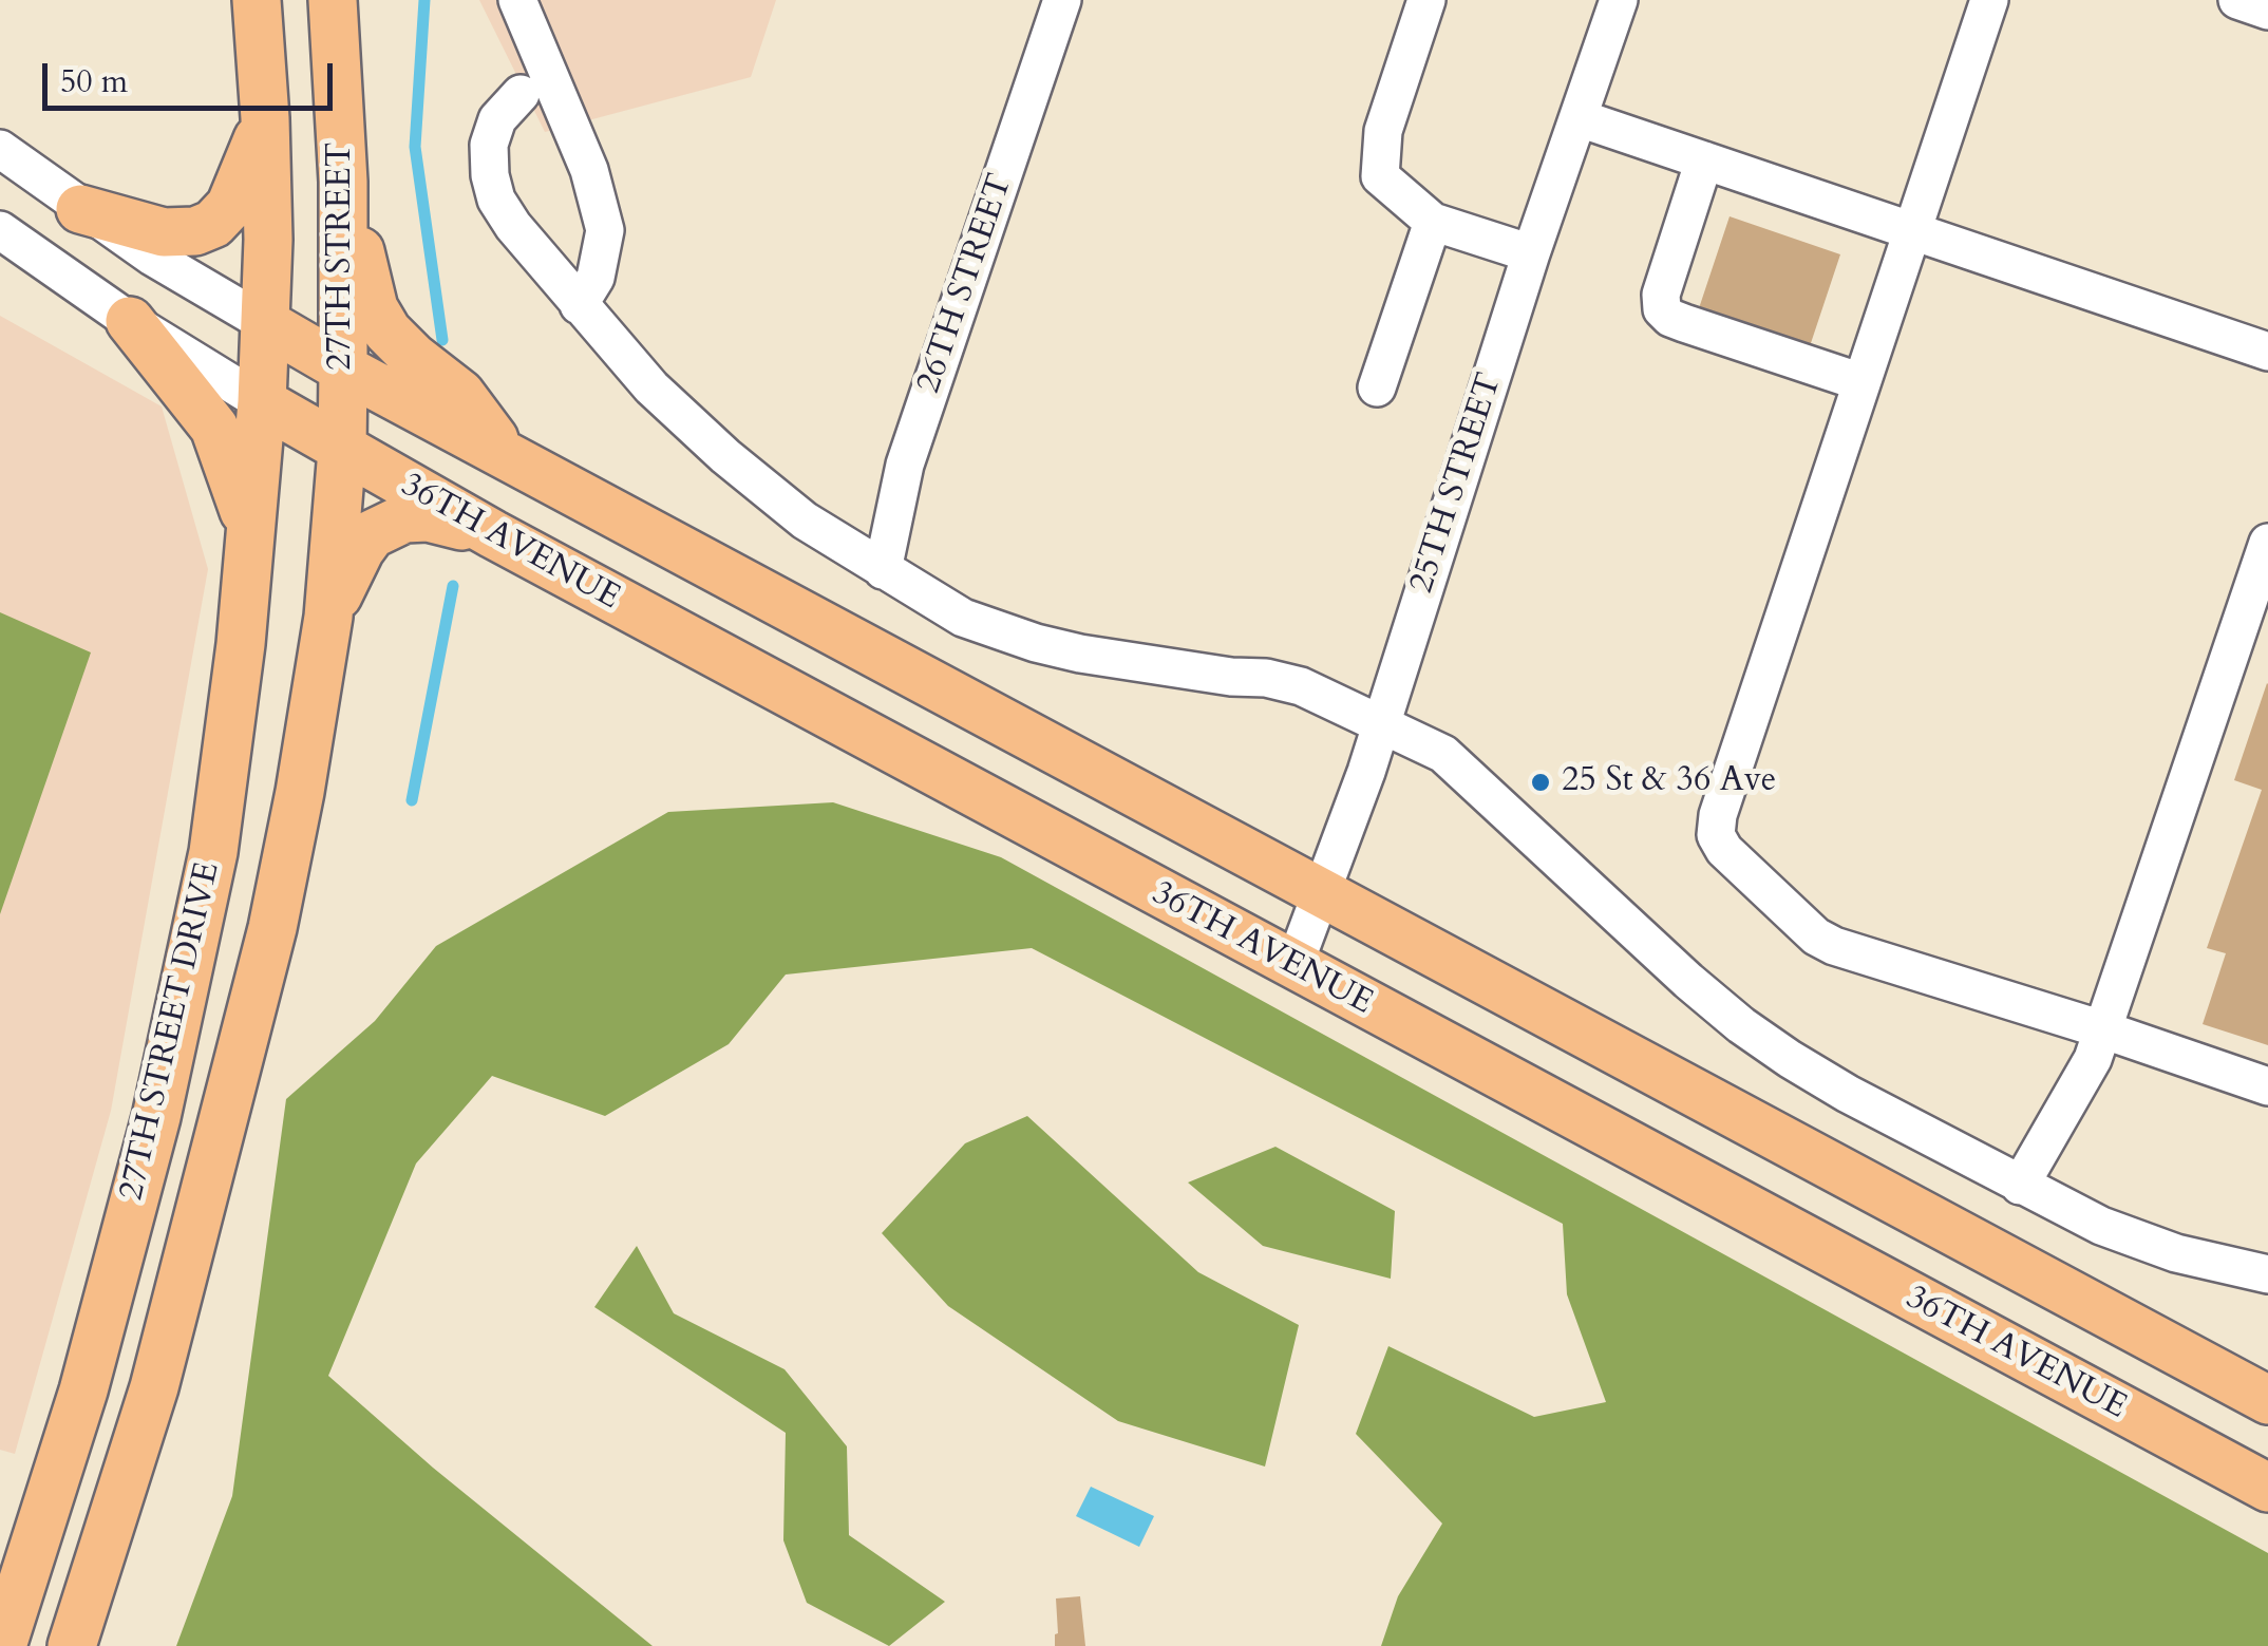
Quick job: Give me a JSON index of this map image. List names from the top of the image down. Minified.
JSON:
{"streets":{"main road":["27TH STREET","36TH AVENUE","27TH STREET DRIVE"],"street":["26TH STREET","25TH STREET"]},"crossings":[["27TH STREET","36TH AVENUE"],["27TH STREET","27TH STREET DRIVE"],["25TH STREET","36TH AVENUE"],["36TH AVENUE","27TH STREET DRIVE"]],"places":["25 St & 36 Ave"],"scale_bar":"50 m"}
